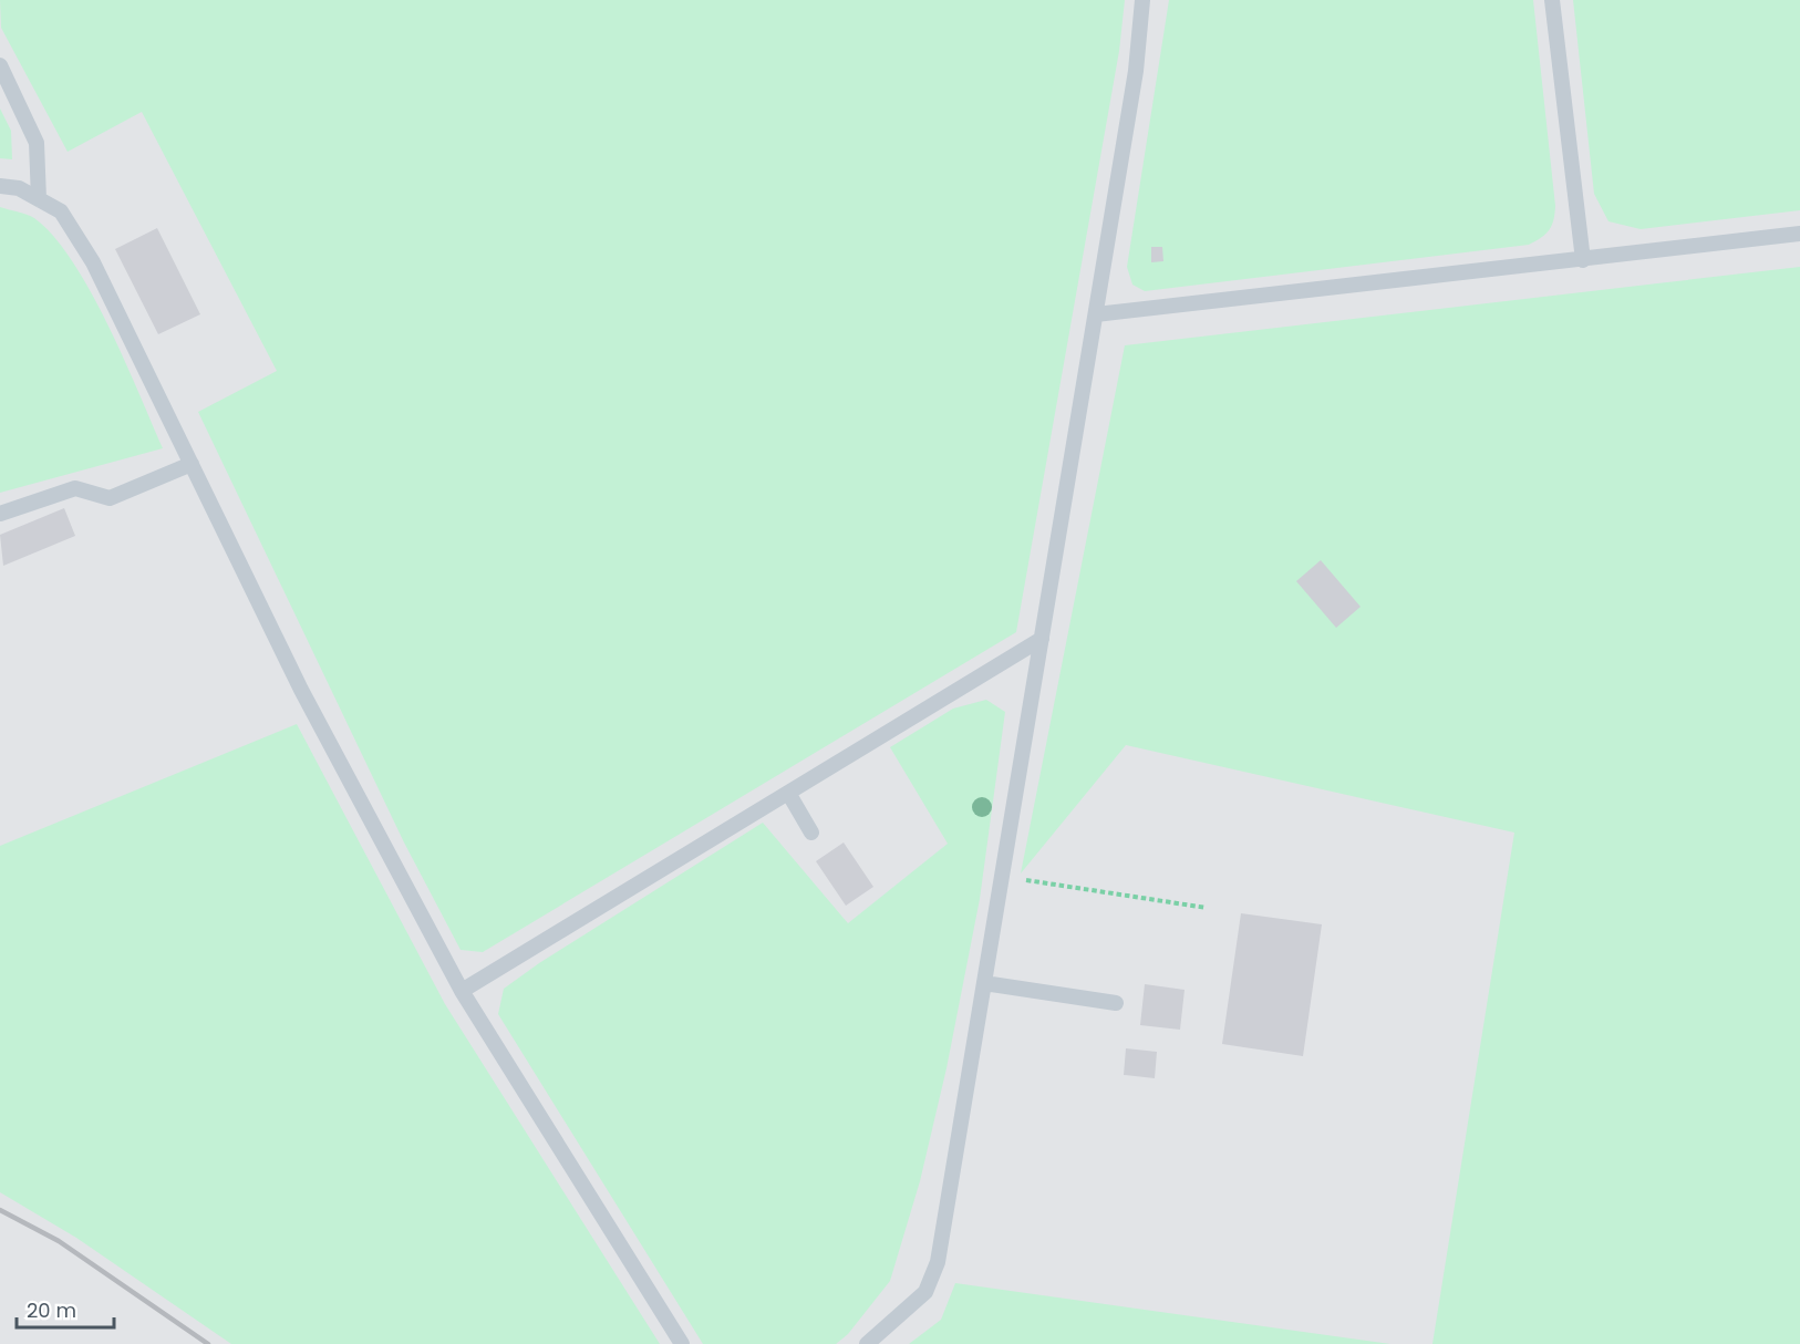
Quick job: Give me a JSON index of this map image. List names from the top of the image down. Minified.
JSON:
{"scale_bar":"20 m"}
